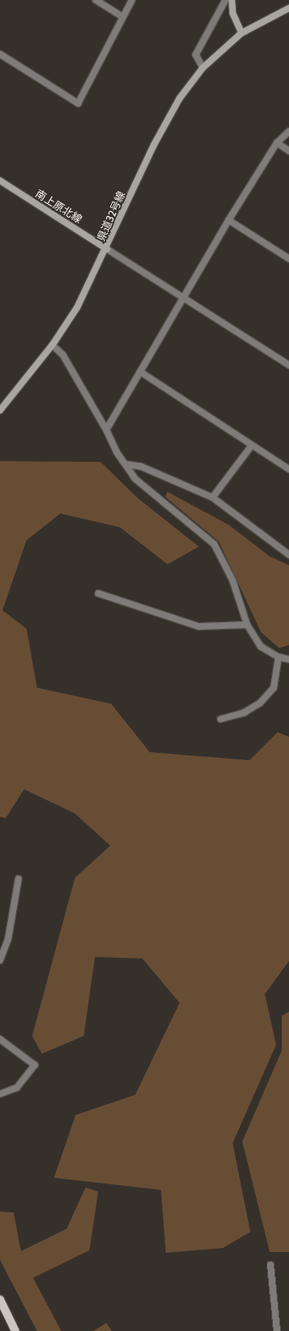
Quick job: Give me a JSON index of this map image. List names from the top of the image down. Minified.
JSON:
{"streets":{"main road":["南上原北線","県道32号線"]},"crossings":[["南上原北線","県道32号線"]]}
